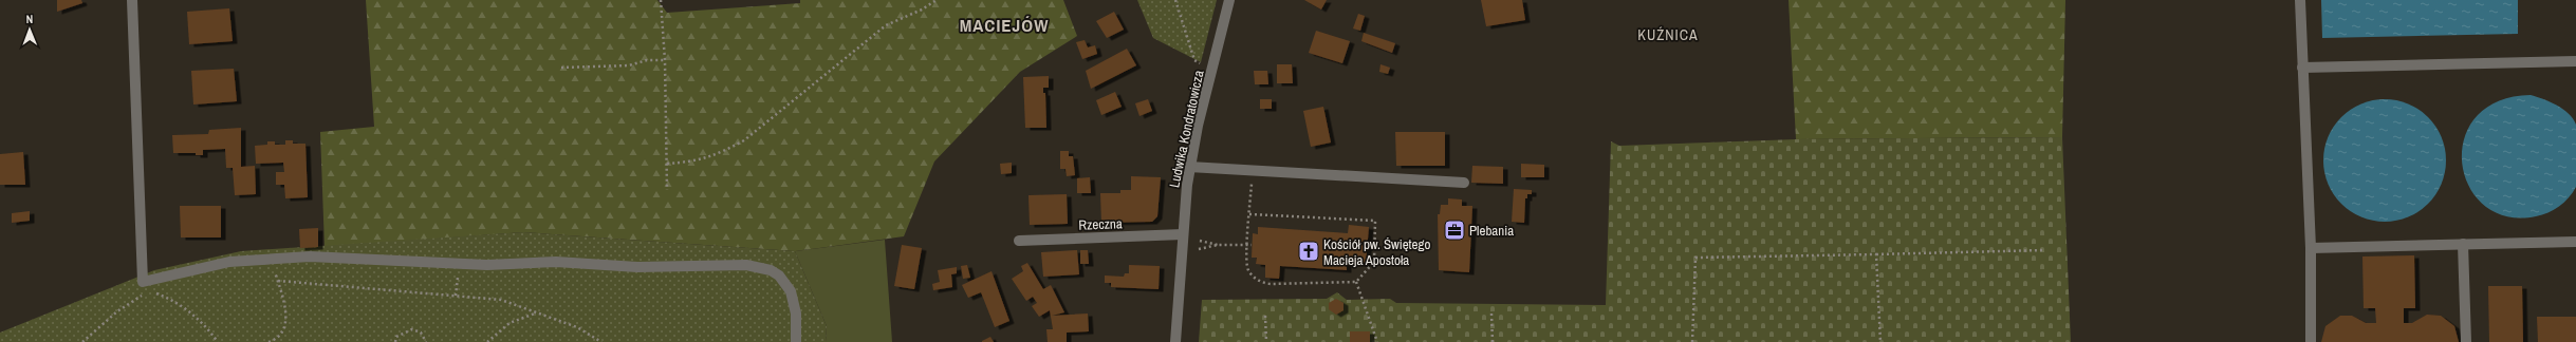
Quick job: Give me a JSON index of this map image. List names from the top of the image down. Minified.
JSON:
{"streets":{"street":["Ludwika Kondratowicza","Rzeczna"]},"crossings":[["Ludwika Kondratowicza","Rzeczna"]],"districts":["MACIEJÓW","KUŹNICA"],"places":{"office":["Plebania"],"church":["Kościół pw. Świętego Macieja Apostoła"]},"north":"top"}
